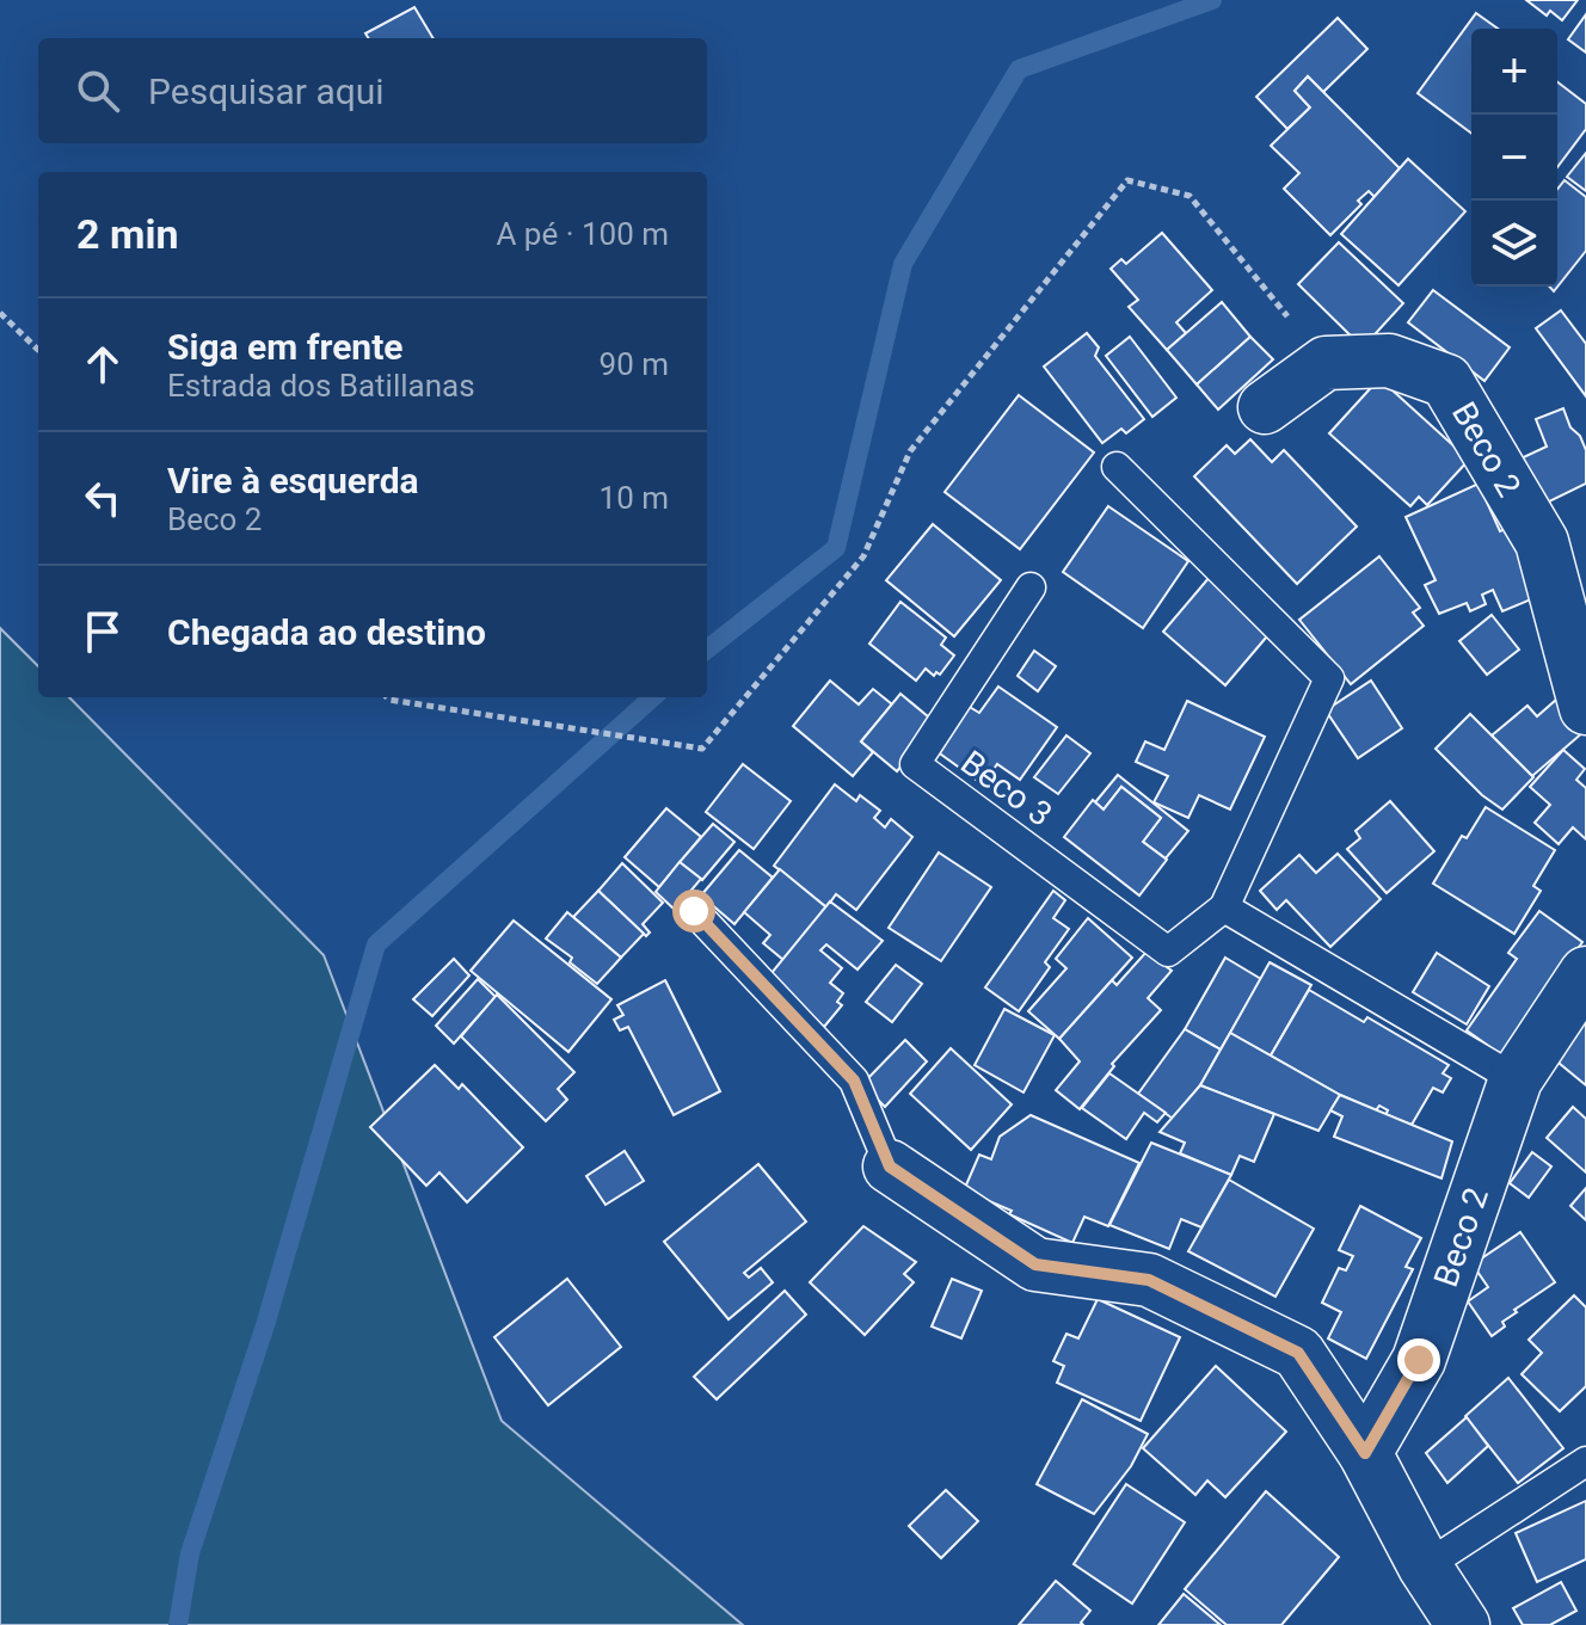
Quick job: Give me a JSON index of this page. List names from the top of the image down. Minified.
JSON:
{"streets":{"street":["Beco 2"],"lane":["Beco 3"]},"page":{"map_buttons":["+","−"],"search":"Pesquisar aqui","heading":["2 min","A pé · 100 m"],"list":[["Siga em frente","Estrada dos Batillanas","90 m"],["Vire à esquerda","Beco 2","10 m"],"Chegada ao destino"]}}
